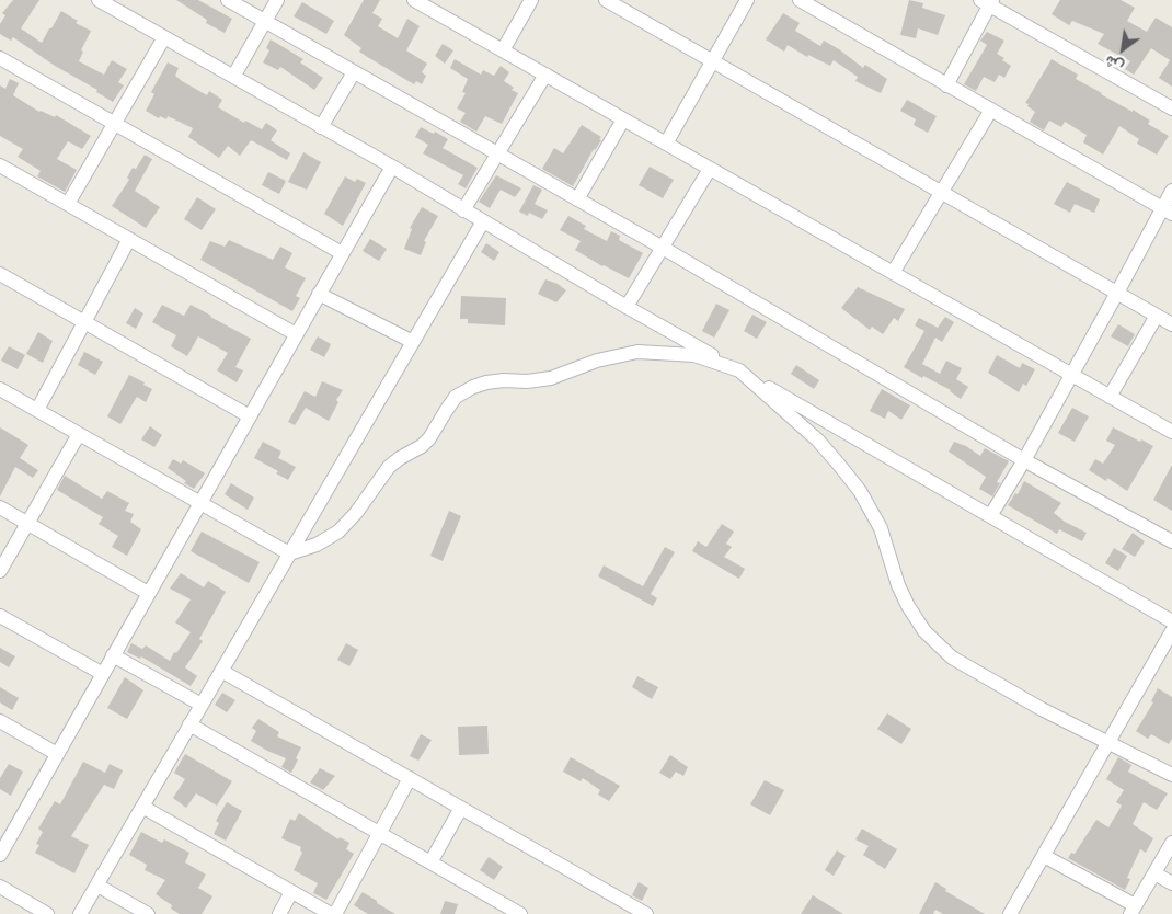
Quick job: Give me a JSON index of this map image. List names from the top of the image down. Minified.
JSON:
{"north":"bottom left"}
